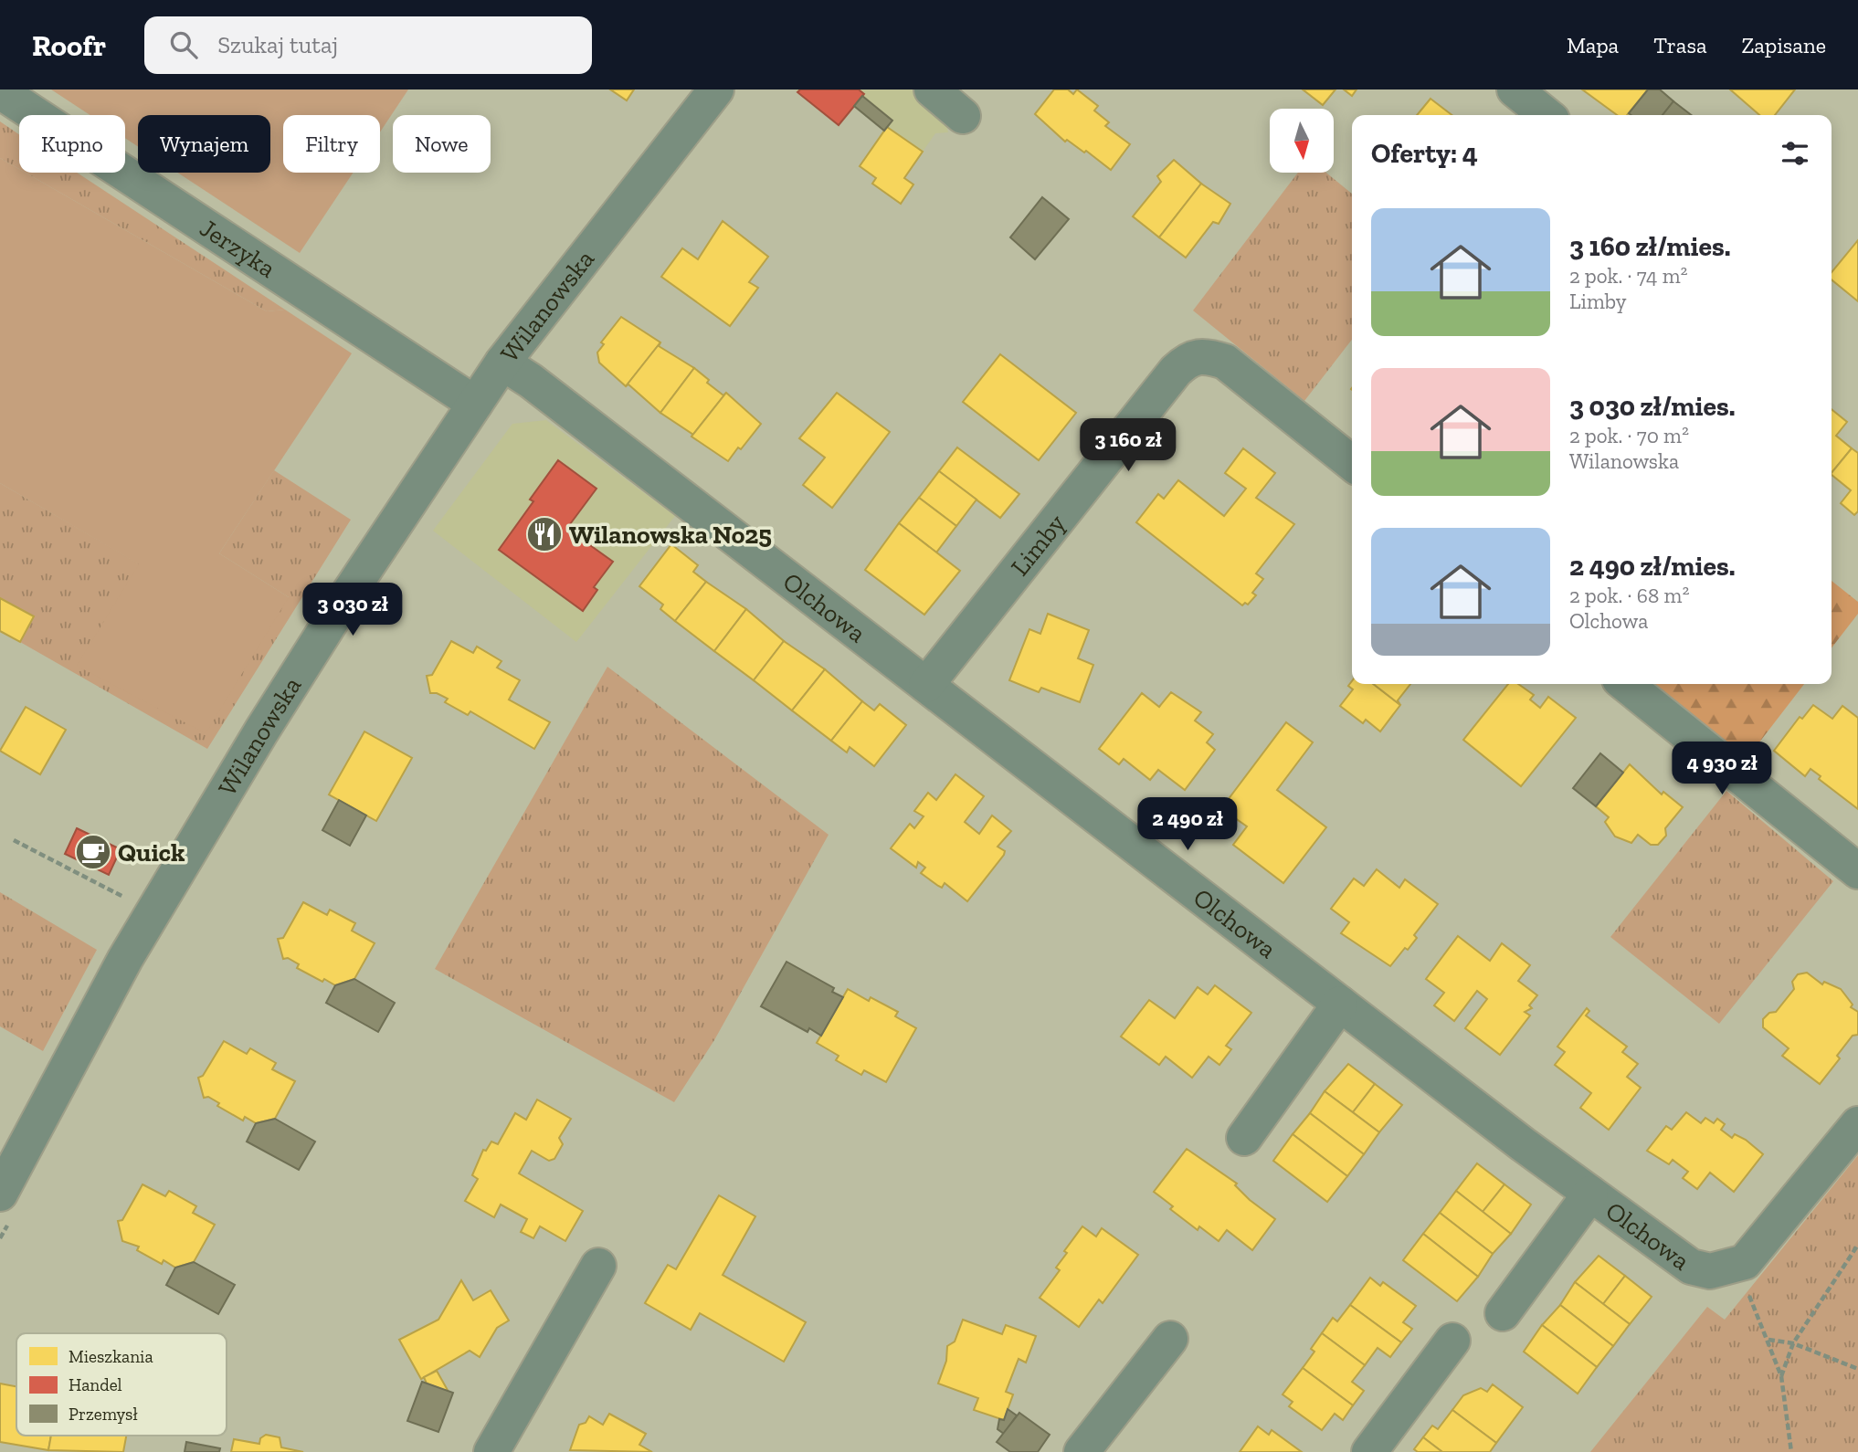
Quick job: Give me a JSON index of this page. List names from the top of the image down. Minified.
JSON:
{"streets":{"street":["Jerzyka","Wilanowska","Limby","Olchowa"]},"crossings":[["Jerzyka","Wilanowska"],["Wilanowska","Olchowa"],["Limby","Olchowa"]],"places":{"restaurant":["Wilanowska No25"],"cafe":["Quick"]},"legend":["Mieszkania","Handel","Przemysł"],"north":"bottom","page":{"header":"Roofr","search":"Szukaj tutaj","nav":["Mapa","Trasa","Zapisane"],"chip":["Kupno","Wynajem","Filtry","Nowe"],"heading":"Oferty: 4","list":[{"name":"3 160 zł/mies.","note":"2 pok. · 74 m² · Limby"},{"name":"3 030 zł/mies.","note":"2 pok. · 70 m² · Wilanowska"},{"name":"2 490 zł/mies.","note":"2 pok. · 68 m² · Olchowa"}],"price":["3 160 zł","3 030 zł","4 930 zł","2 490 zł"]}}
